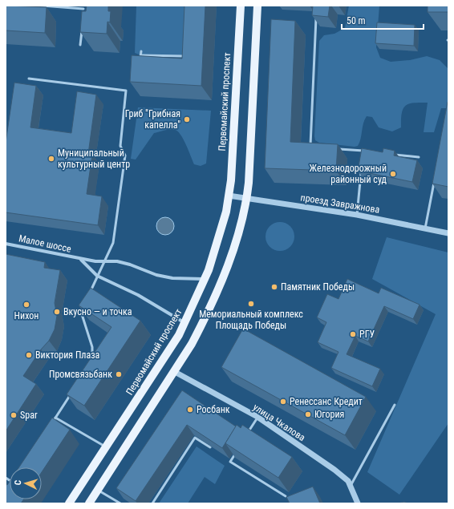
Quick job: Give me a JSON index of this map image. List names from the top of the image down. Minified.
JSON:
{"streets":{"main road":["Первомайский проспект"],"street":["проезд Завражнова","Малое шоссе","улица Чкалова"]},"crossings":[["Первомайский проспект","проезд Завражнова"],["Первомайский проспект","Малое шоссе"]],"places":["Гриб \"Грибная капелла\"","Муниципальный культурный центр","Железнодорожный районный суд","Памятник Победы","Мемориальный комплекс Площадь Победы","Нихон","Вкусно — и точка","РГУ","Виктория Плаза","Промсвязьбанк","Ренессанс Кредит","Росбанк","Югория","Spar"],"scale_bar":"50 m","north":"left"}
